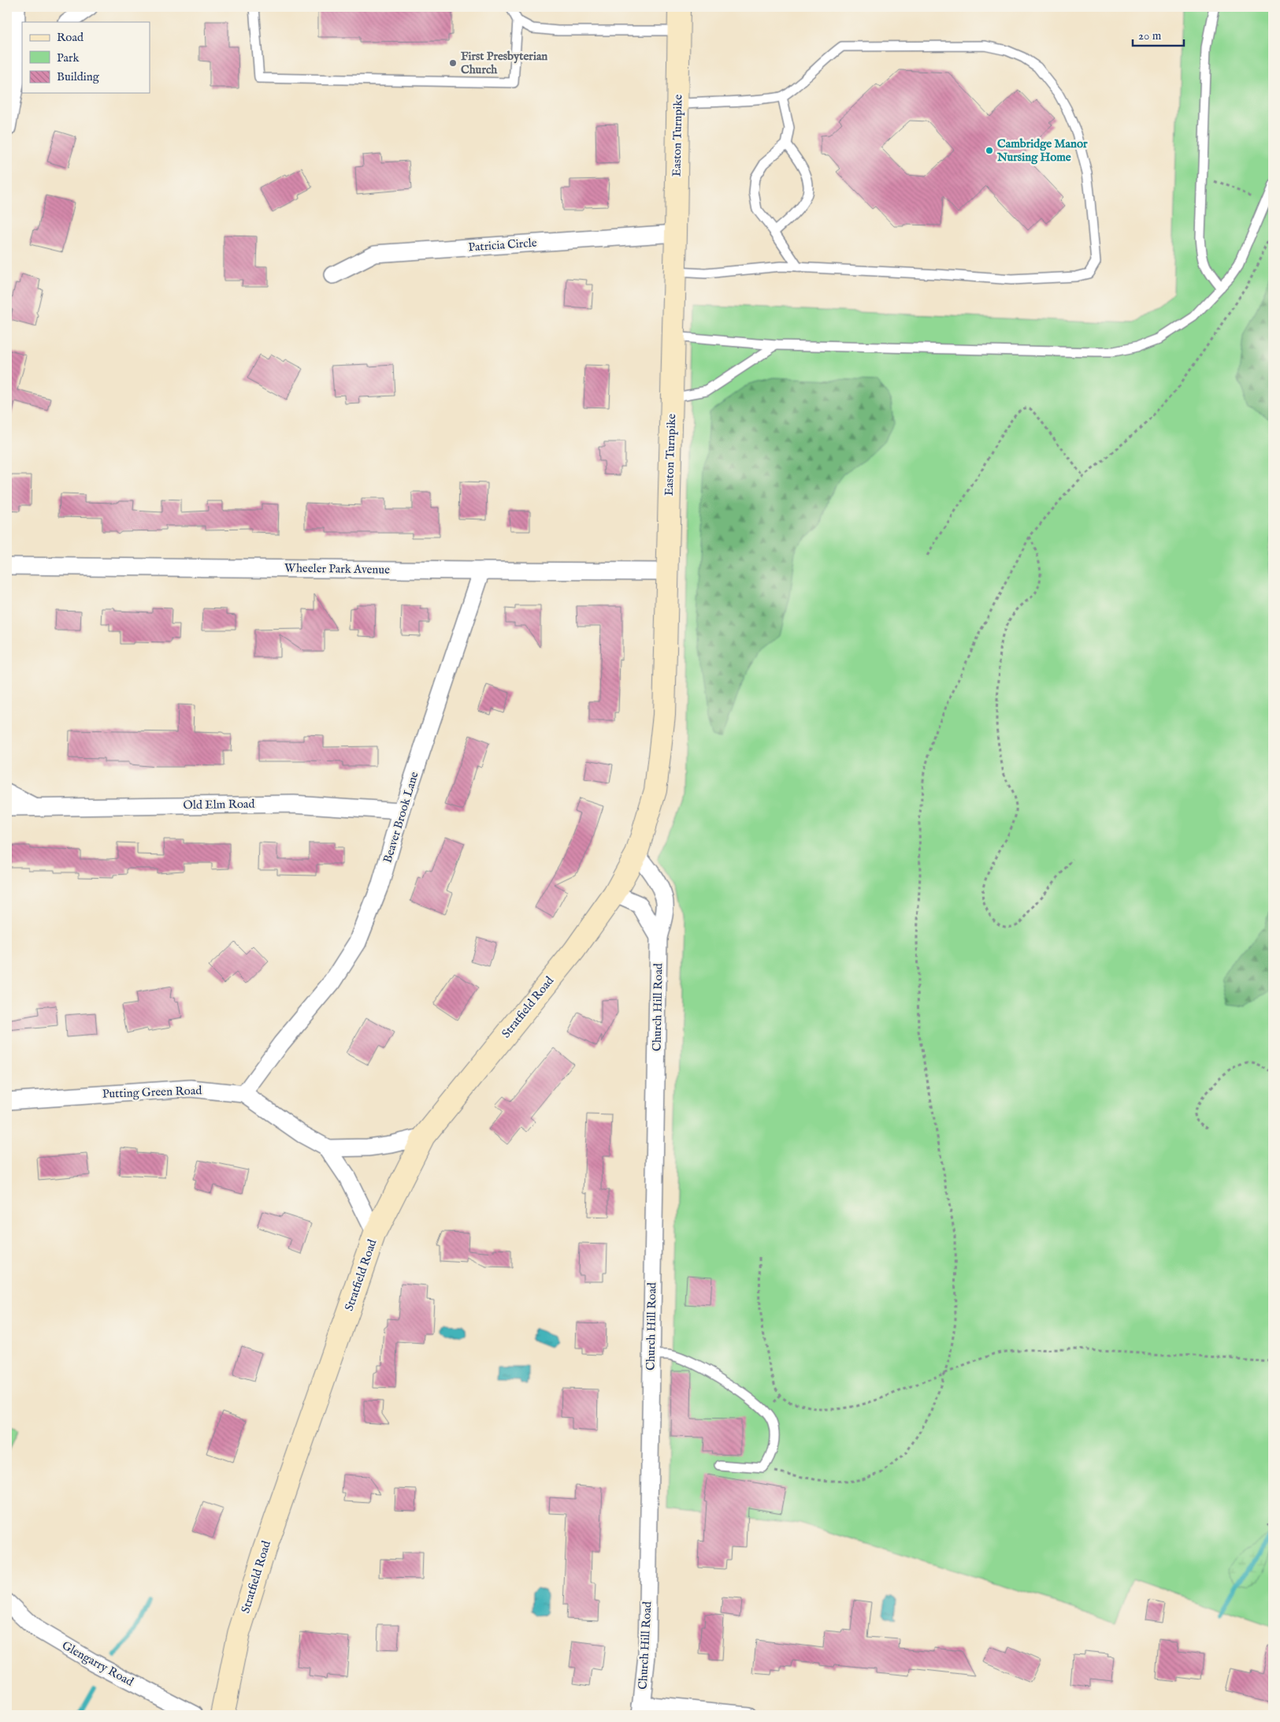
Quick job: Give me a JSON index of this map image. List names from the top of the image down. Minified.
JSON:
{"streets":{"main road":["Easton Turnpike","Stratfield Road"],"street":["Patricia Circle","Wheeler Park Avenue","Old Elm Road","Beaver Brook Lane","Church Hill Road","Putting Green Road","Glengarry Road"]},"crossings":[["Easton Turnpike","Patricia Circle"],["Easton Turnpike","Wheeler Park Avenue"],["Easton Turnpike","Stratfield Road"],["Easton Turnpike","Church Hill Road"],["Wheeler Park Avenue","Beaver Brook Lane"],["Old Elm Road","Beaver Brook Lane"],["Beaver Brook Lane","Putting Green Road"],["Stratfield Road","Putting Green Road"]],"places":["First Presbyterian Church","Cambridge Manor Nursing Home"],"legend":["Road","Park","Building"],"scale_bar":"20 m"}
